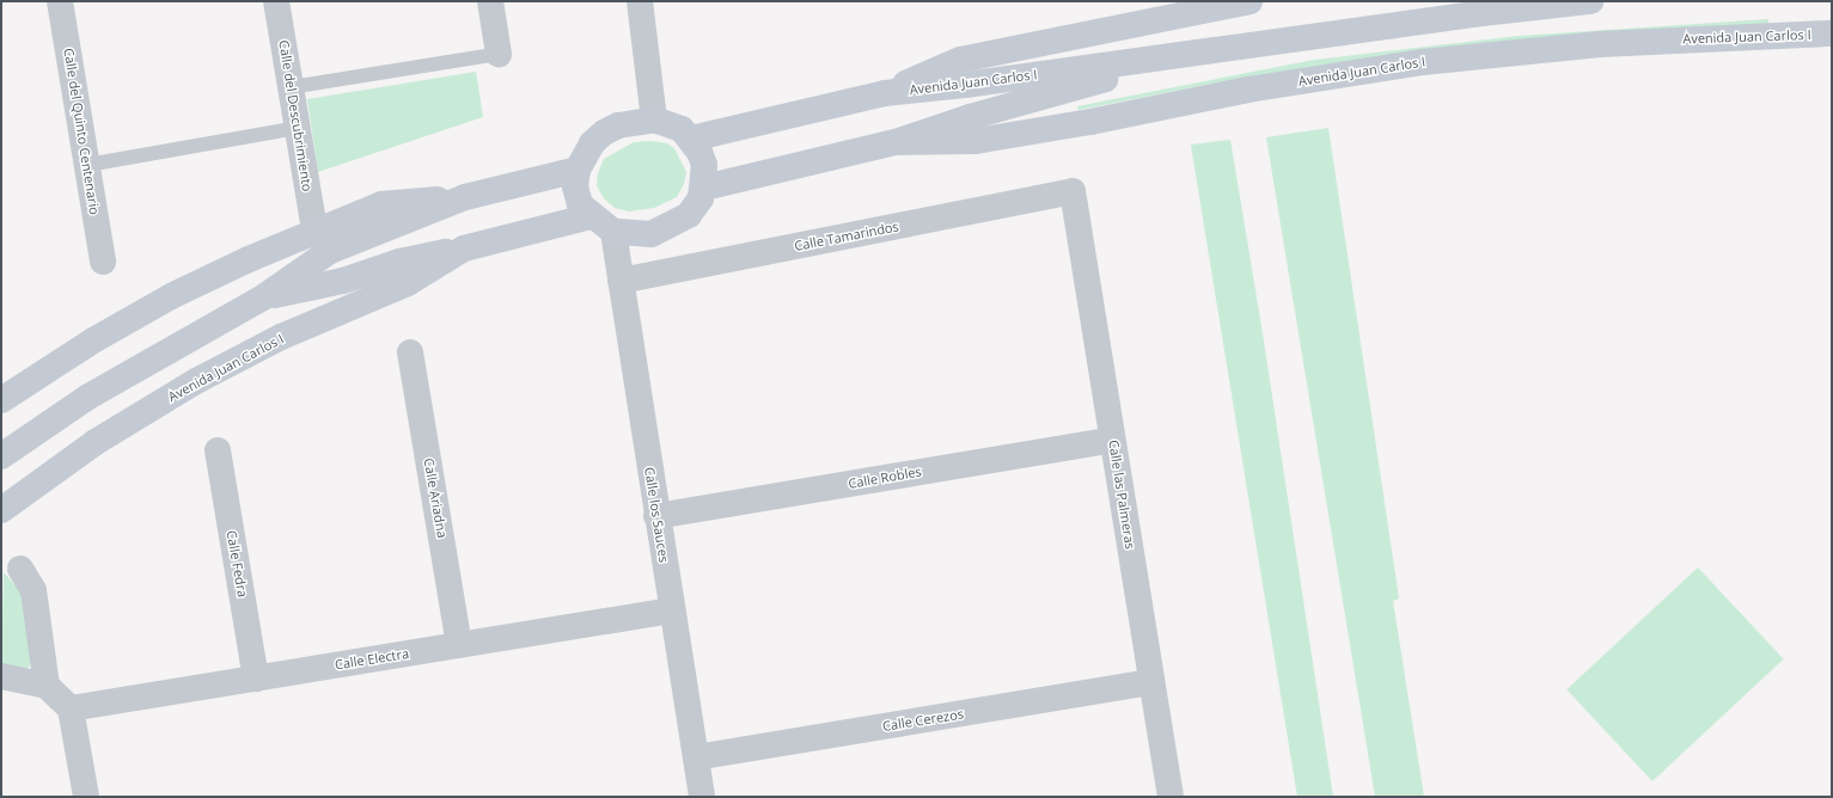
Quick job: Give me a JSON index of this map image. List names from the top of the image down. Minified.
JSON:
{"streets":{"main road":["Avenida Juan Carlos I"],"street":["Calle del Descubrimiento","Calle del Quinto Centenario","Calle Tamarindos","Calle Robles","Calle las Palmeras","Calle Ariadna","Calle los Sauces","Calle Fedra","Calle Electra","Calle Cerezos"]},"crossings":[["Avenida Juan Carlos I","Calle del Descubrimiento"],["Avenida Juan Carlos I","Calle los Sauces"],["Calle Tamarindos","Calle las Palmeras"],["Calle Tamarindos","Calle los Sauces"],["Calle Robles","Calle las Palmeras"],["Calle Robles","Calle los Sauces"],["Calle las Palmeras","Calle Cerezos"],["Calle Ariadna","Calle Electra"],["Calle los Sauces","Calle Electra"],["Calle los Sauces","Calle Cerezos"],["Calle Fedra","Calle Electra"]]}
